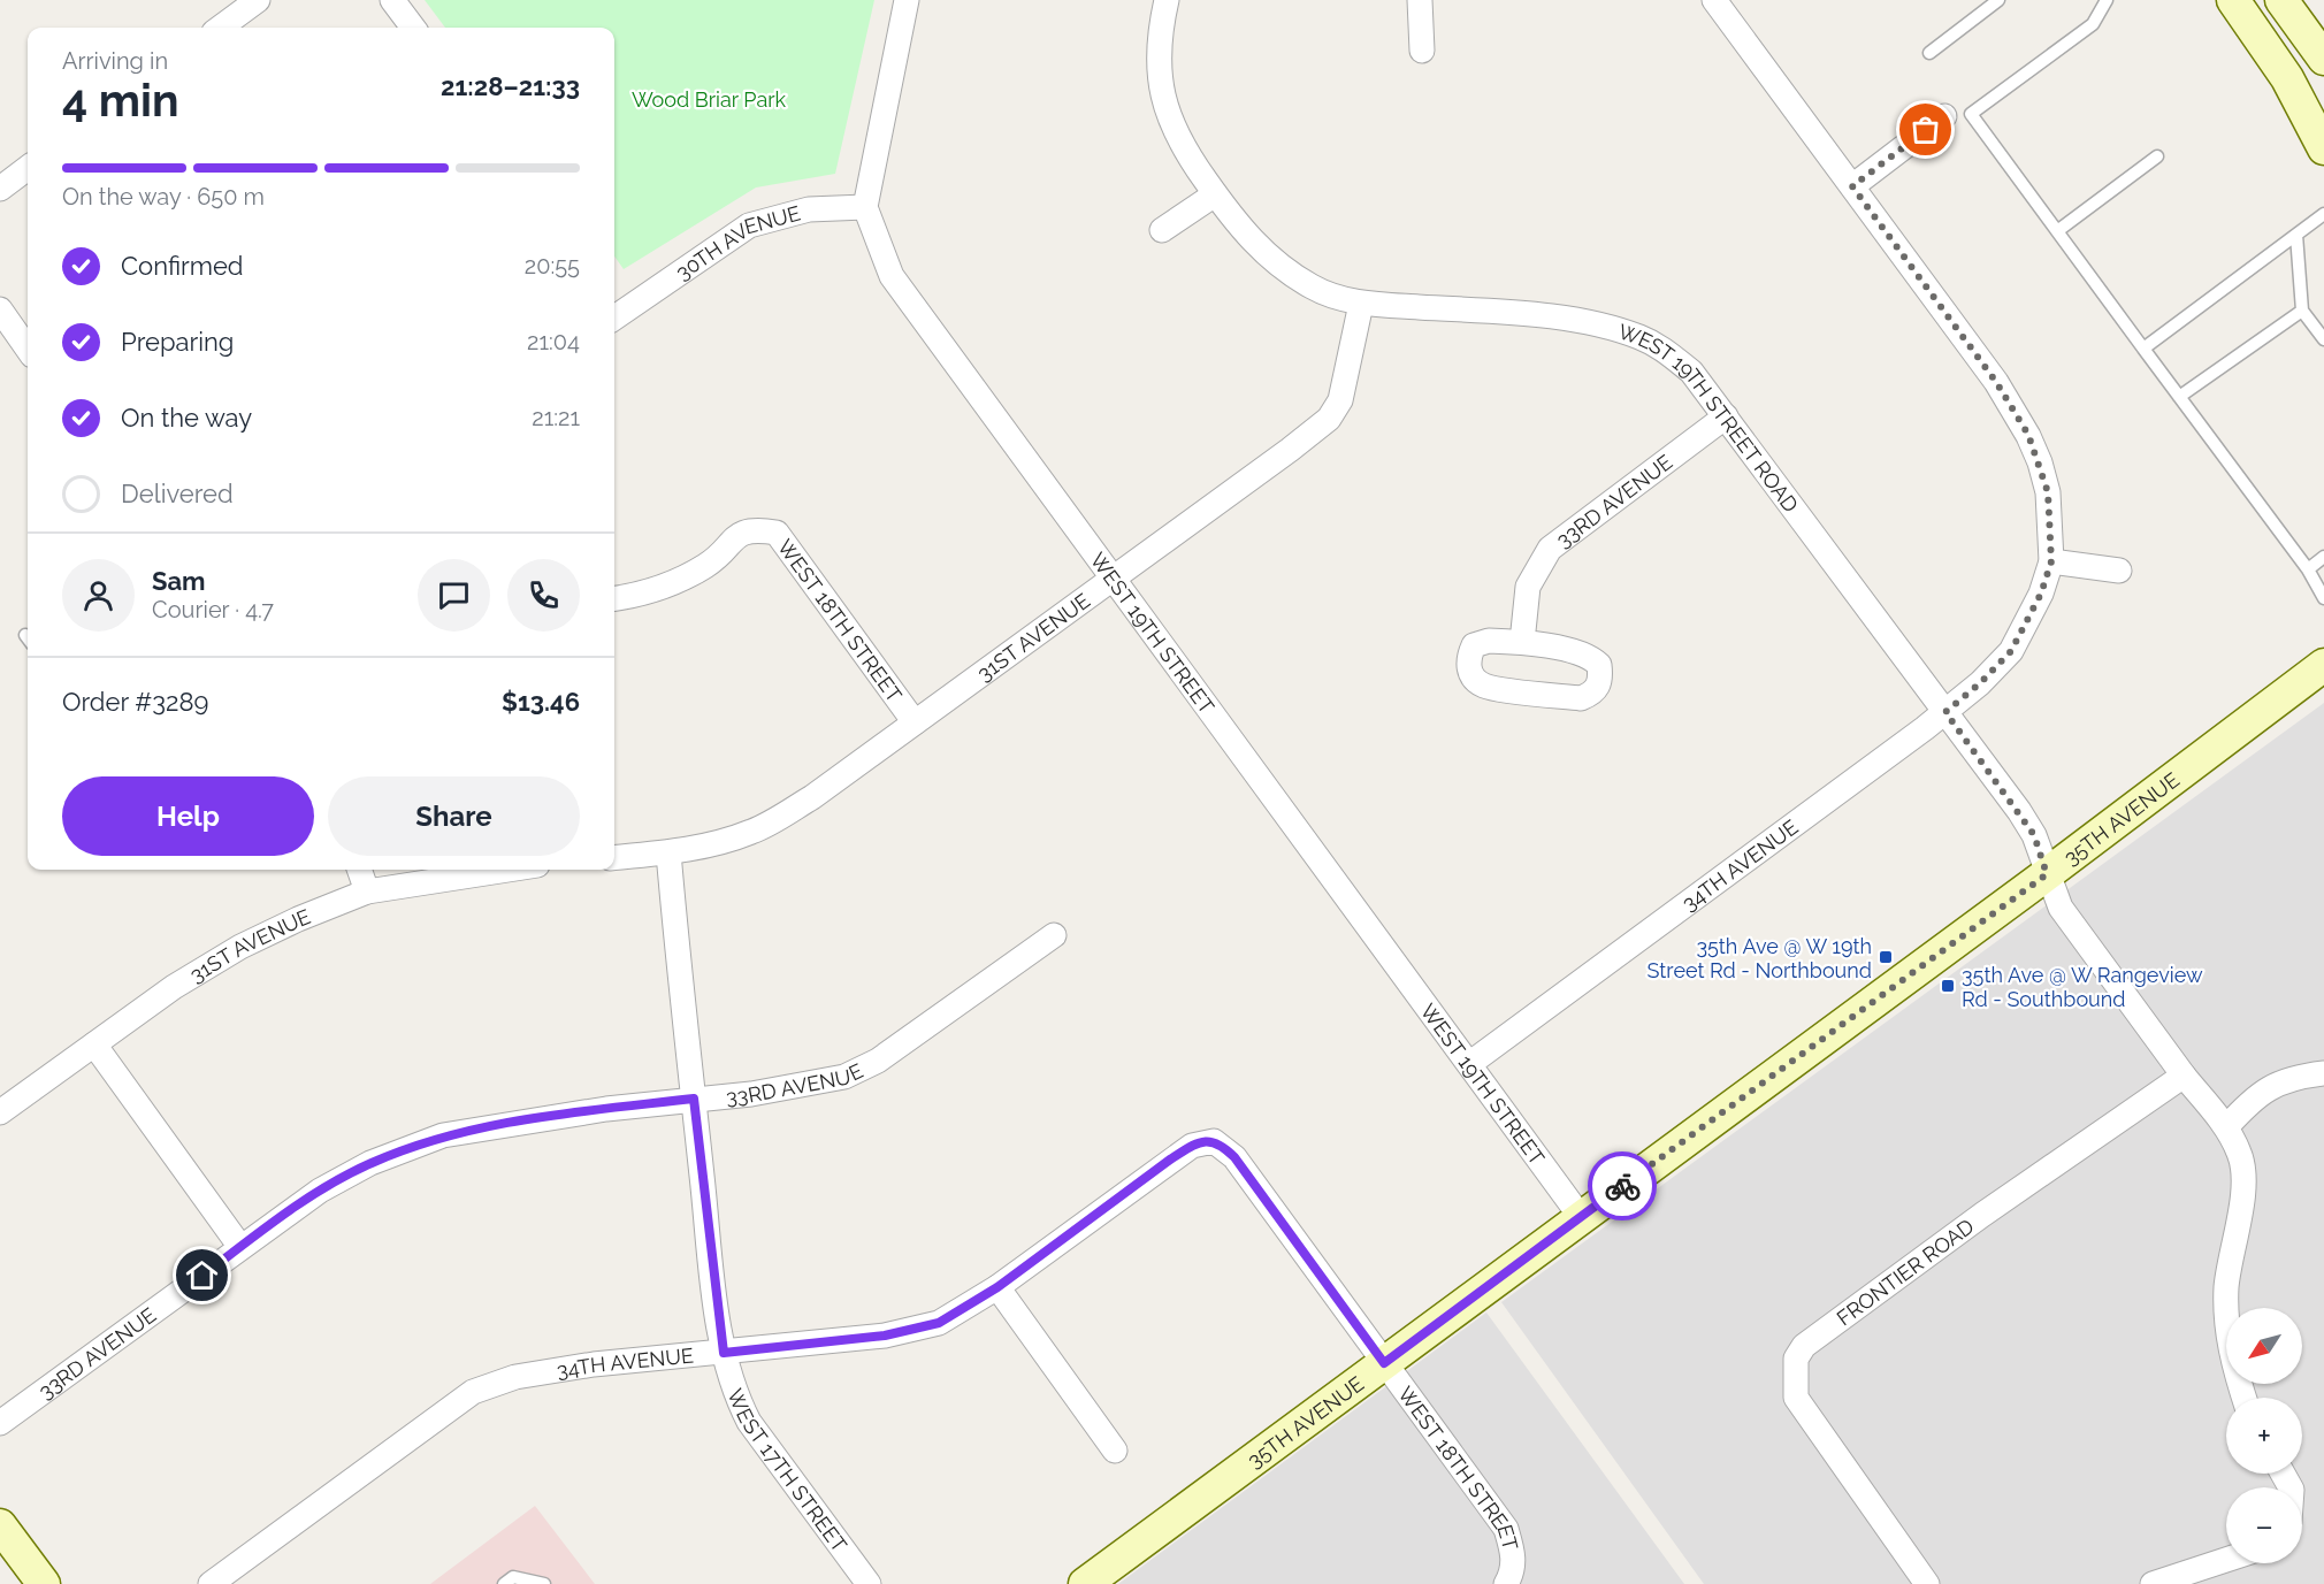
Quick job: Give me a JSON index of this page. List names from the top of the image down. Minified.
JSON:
{"streets":{"main road":["35TH AVENUE"],"street":["30TH AVENUE","WEST 19TH STREET ROAD","33RD AVENUE","WEST 18TH STREET","WEST 19TH STREET","31ST AVENUE","34TH AVENUE","FRONTIER ROAD","WEST 17TH STREET"]},"crossings":[["30TH AVENUE","WEST 19TH STREET"],["WEST 19TH STREET ROAD","33RD AVENUE"],["WEST 19TH STREET ROAD","31ST AVENUE"],["WEST 19TH STREET ROAD","35TH AVENUE"],["WEST 19TH STREET ROAD","34TH AVENUE"],["WEST 19TH STREET ROAD","FRONTIER ROAD"],["33RD AVENUE","WEST 17TH STREET"],["WEST 18TH STREET","31ST AVENUE"],["WEST 18TH STREET","35TH AVENUE"],["WEST 18TH STREET","34TH AVENUE"],["WEST 19TH STREET","31ST AVENUE"],["WEST 19TH STREET","35TH AVENUE"],["WEST 19TH STREET","34TH AVENUE"],["31ST AVENUE","WEST 17TH STREET"],["34TH AVENUE","WEST 17TH STREET"]],"parks":["Wood Briar Park"],"places":{"transit":["35th Ave @ W 19th Street Rd - Northbound","35th Ave @ W Rangeview Rd - Southbound"]},"north":"bottom left","page":{"heading":["4 min","Arriving in","21:28–21:33"],"panel":["Sam","Courier · 4.7","Order #3289","$13.46"],"bar":"On the way · 650 m","list":[["Confirmed","20:55"],["Preparing","21:04"],["On the way","21:21"],"Delivered"],"buttons":["Help","Share"],"map_buttons":["+","−"]}}
